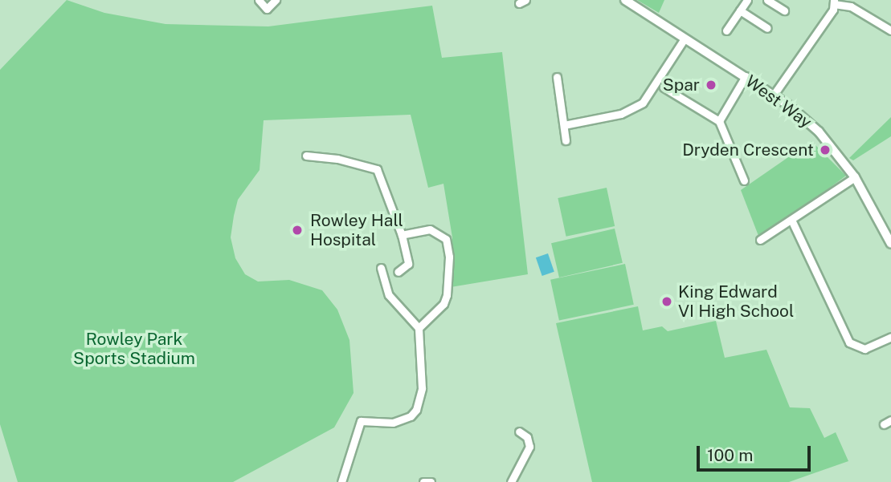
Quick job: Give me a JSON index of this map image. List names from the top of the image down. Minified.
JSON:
{"streets":{"street":["West Way"]},"parks":["Rowley Park Sports Stadium"],"places":["Spar","Dryden Crescent","Rowley Hall Hospital","King Edward VI High School"],"scale_bar":"100 m"}
